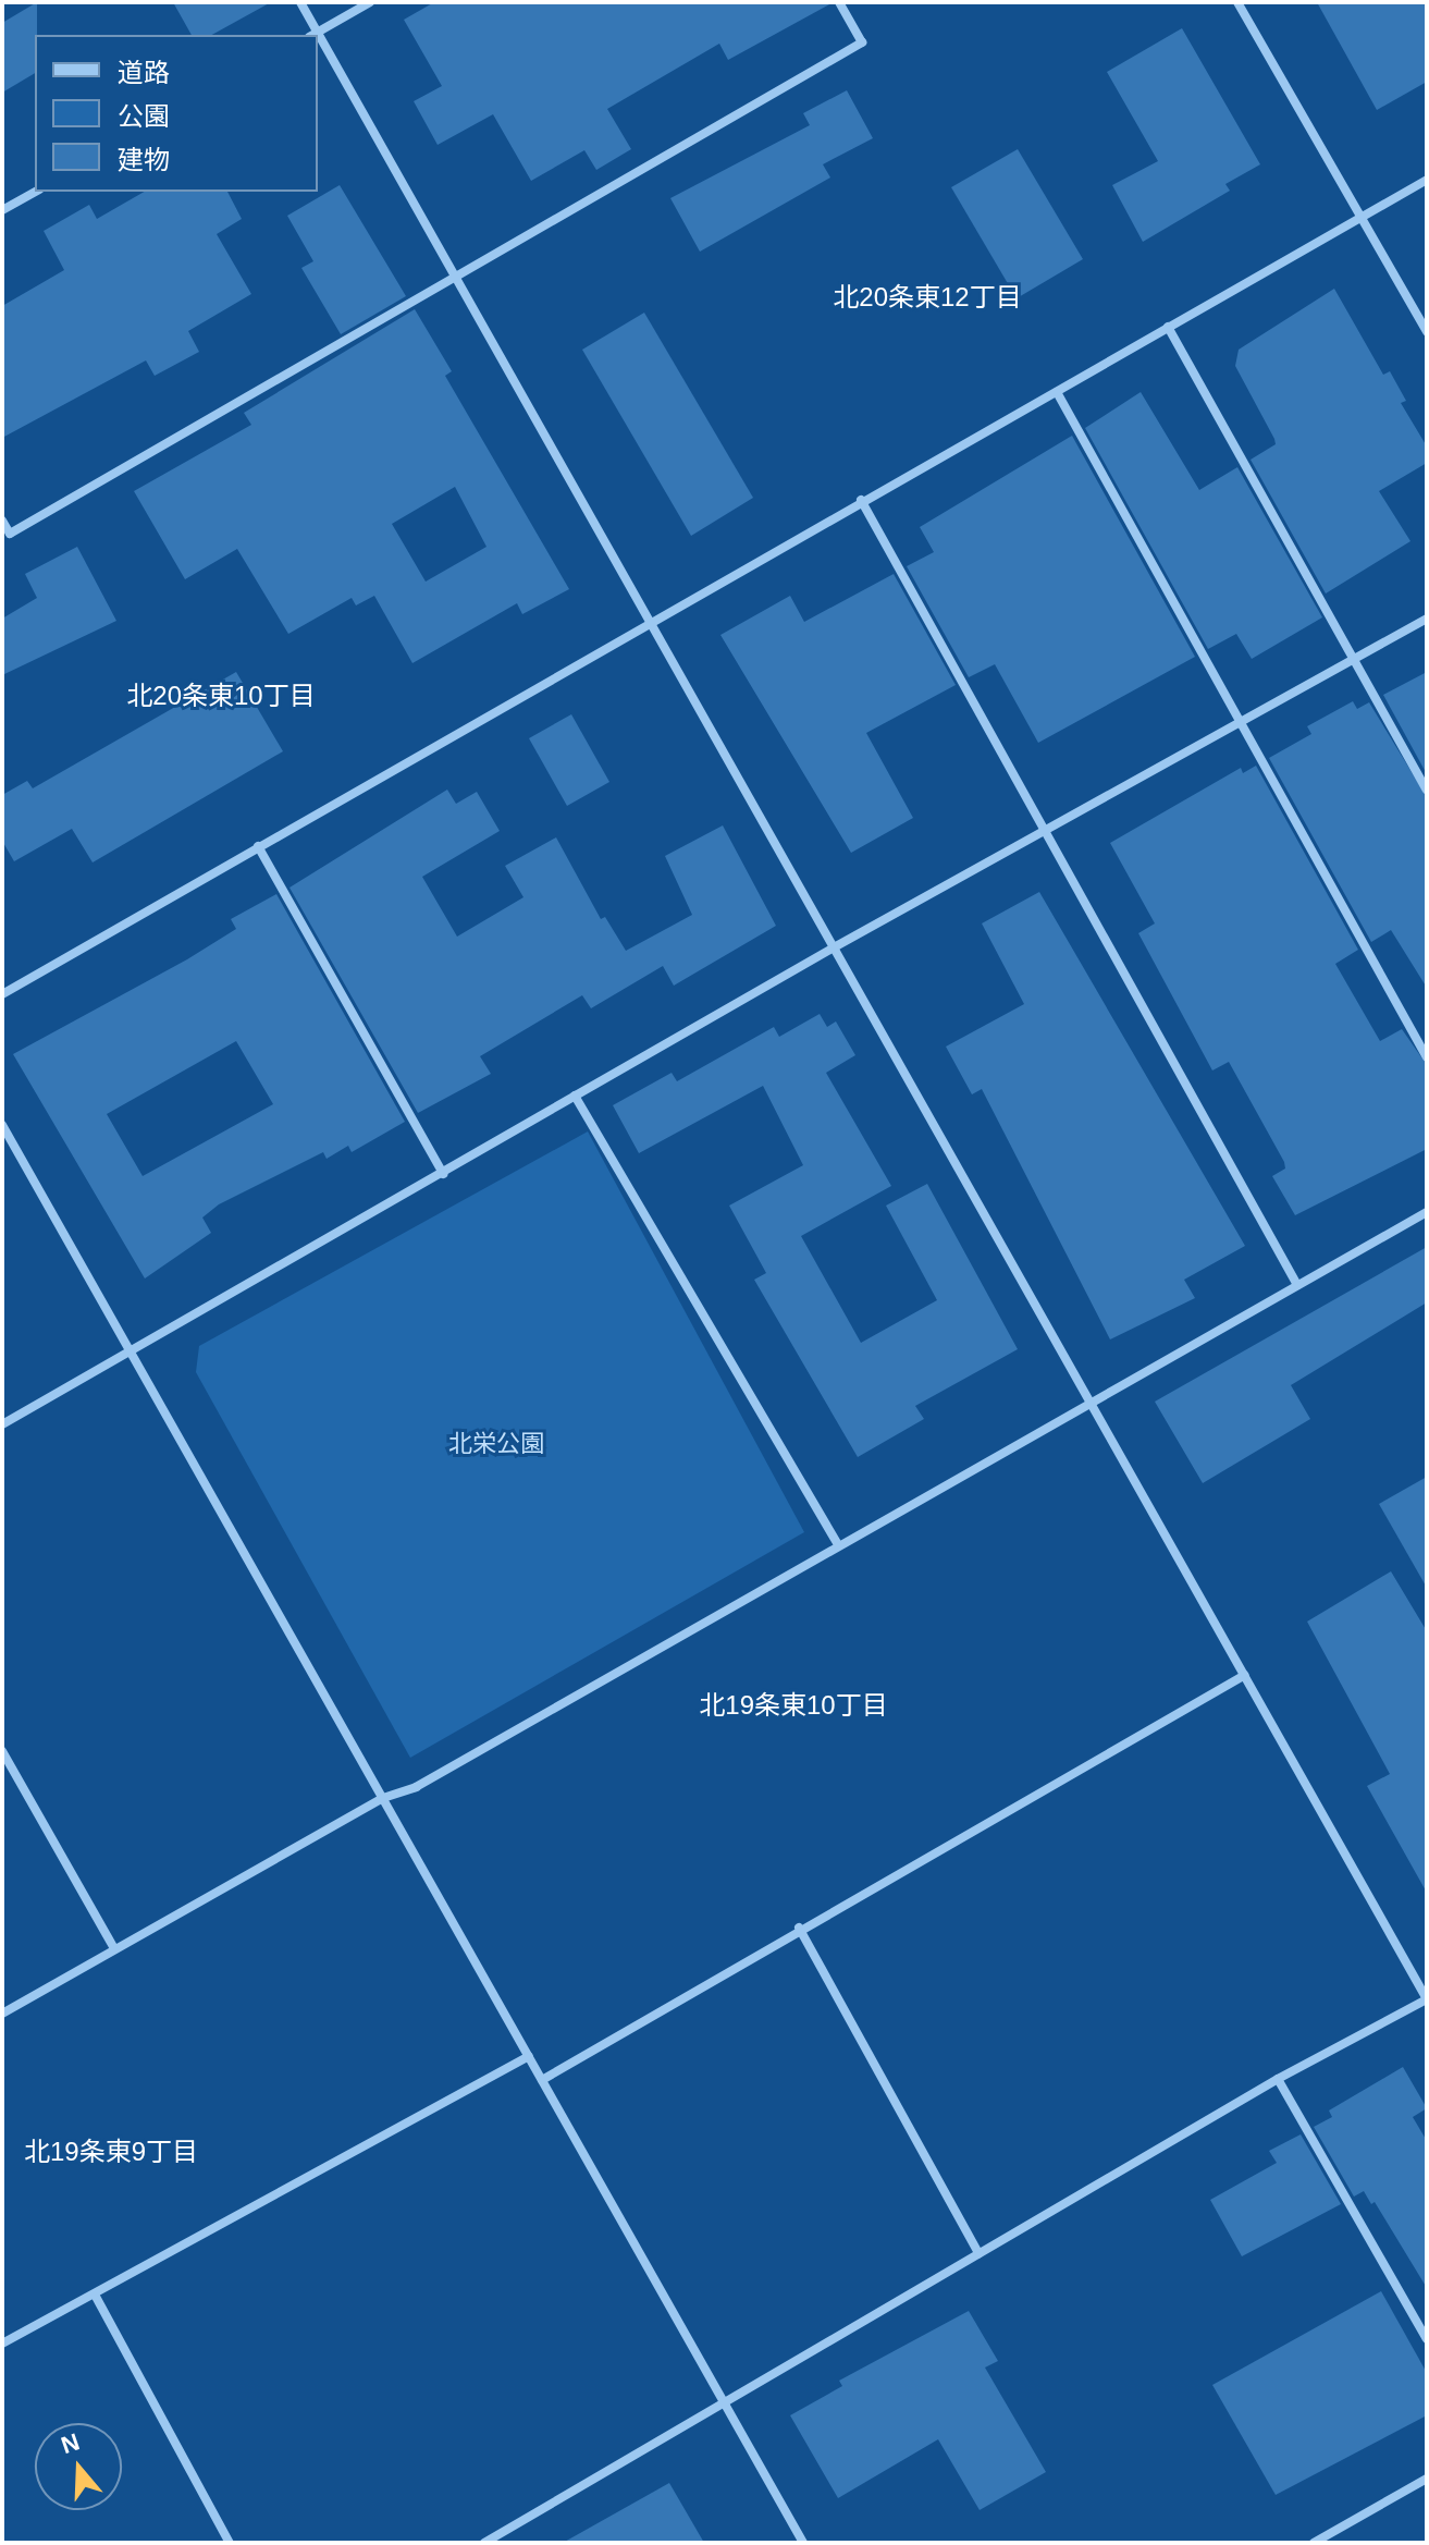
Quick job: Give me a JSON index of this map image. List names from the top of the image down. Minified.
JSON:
{"districts":["北20条東12丁目","北20条東10丁目","北19条東10丁目","北19条東9丁目"],"parks":["北栄公園"],"legend":["道路","公園","建物"],"north":"top"}
